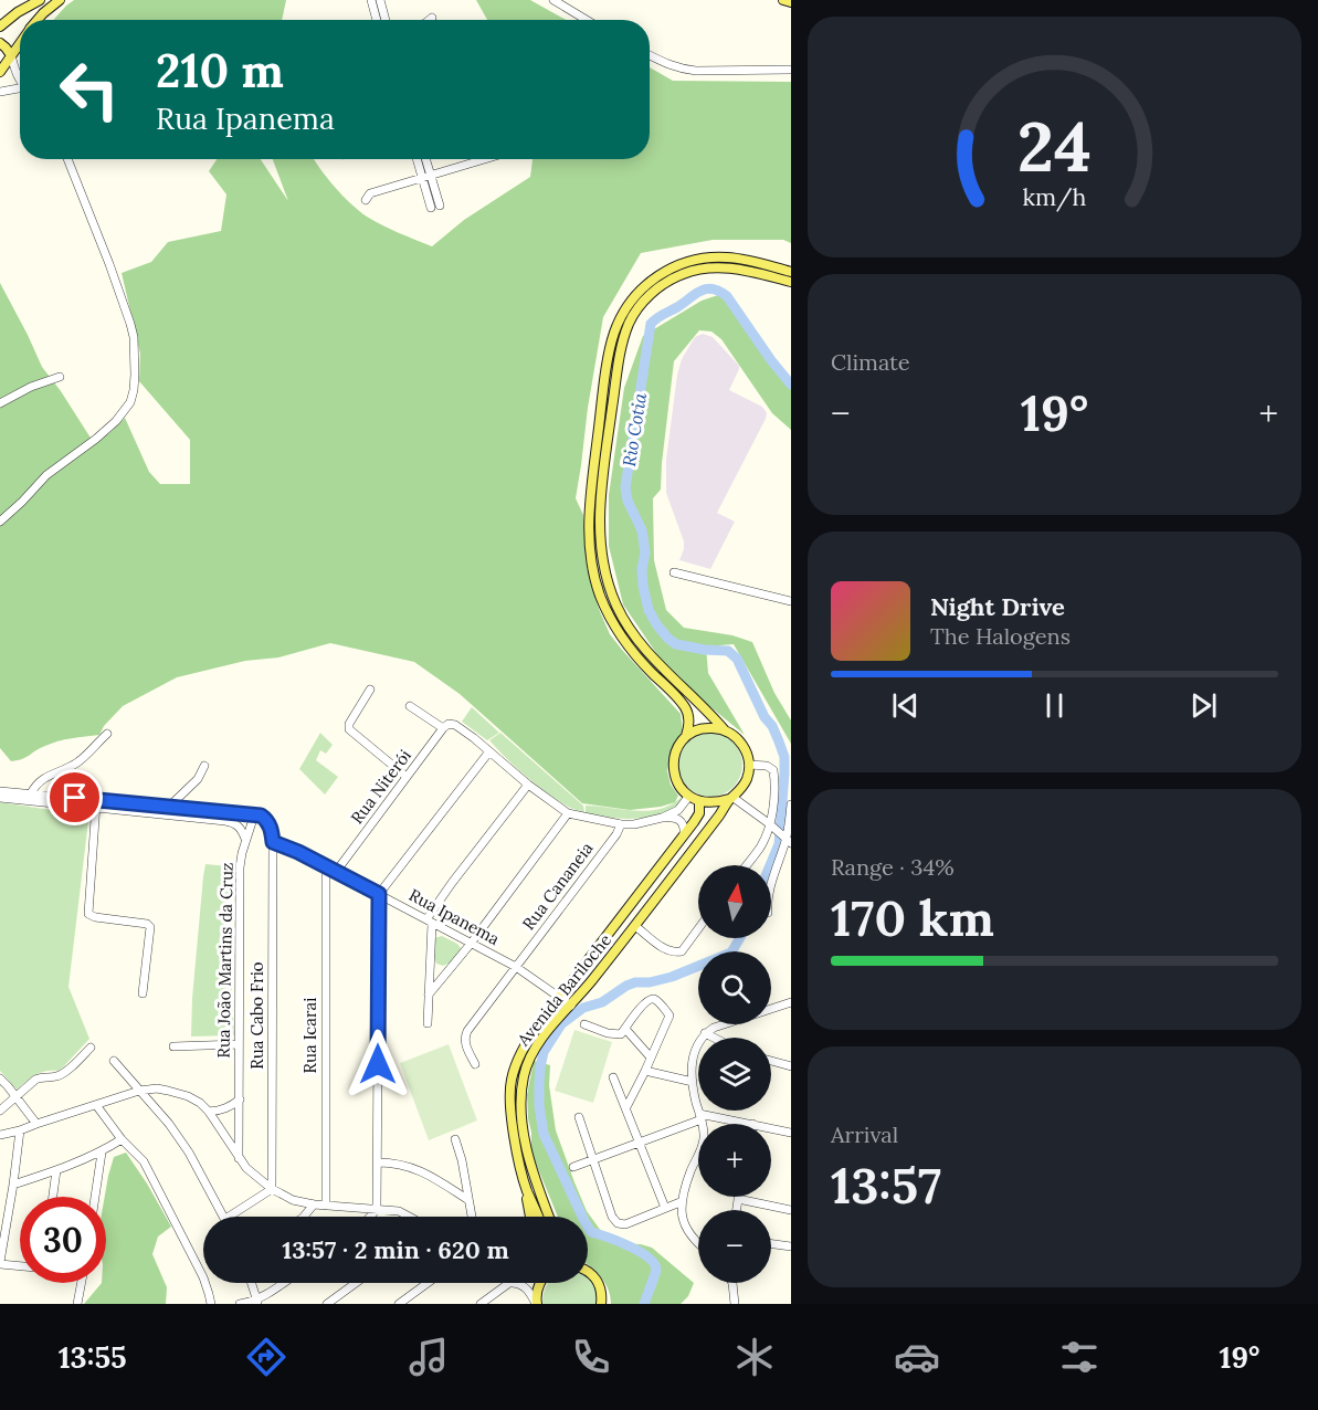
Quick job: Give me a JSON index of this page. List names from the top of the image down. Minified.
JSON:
{"streets":{"main road":["Avenida Bariloche"],"street":["Rua Niterói","Rua Cananeia","Rua Ipanema","Rua João Martins da Cruz","Rua Cabo Frio","Rua Icarai"]},"crossings":[["Rua Niterói","Rua Ipanema"],["Rua Cananeia","Rua Ipanema"],["Rua Ipanema","Avenida Bariloche"],["Rua Ipanema","Rua Cabo Frio"],["Rua Ipanema","Rua Icarai"]],"water":["Rio Cotia"],"north":"top","page":{"turn":["210 m","Rua Ipanema"],"tile":["Climate",["Range · 34%","170 km"],["Arrival","13:57"]],"heat":["−","19°","+"],"song":["Night Drive","The Halogens"],"map_buttons":["+","−"],"limit":"30","trip":"13:57 · 2 min · 620 m","tabs":["13:55","19°"],"gauge":["24","km/h"]}}
